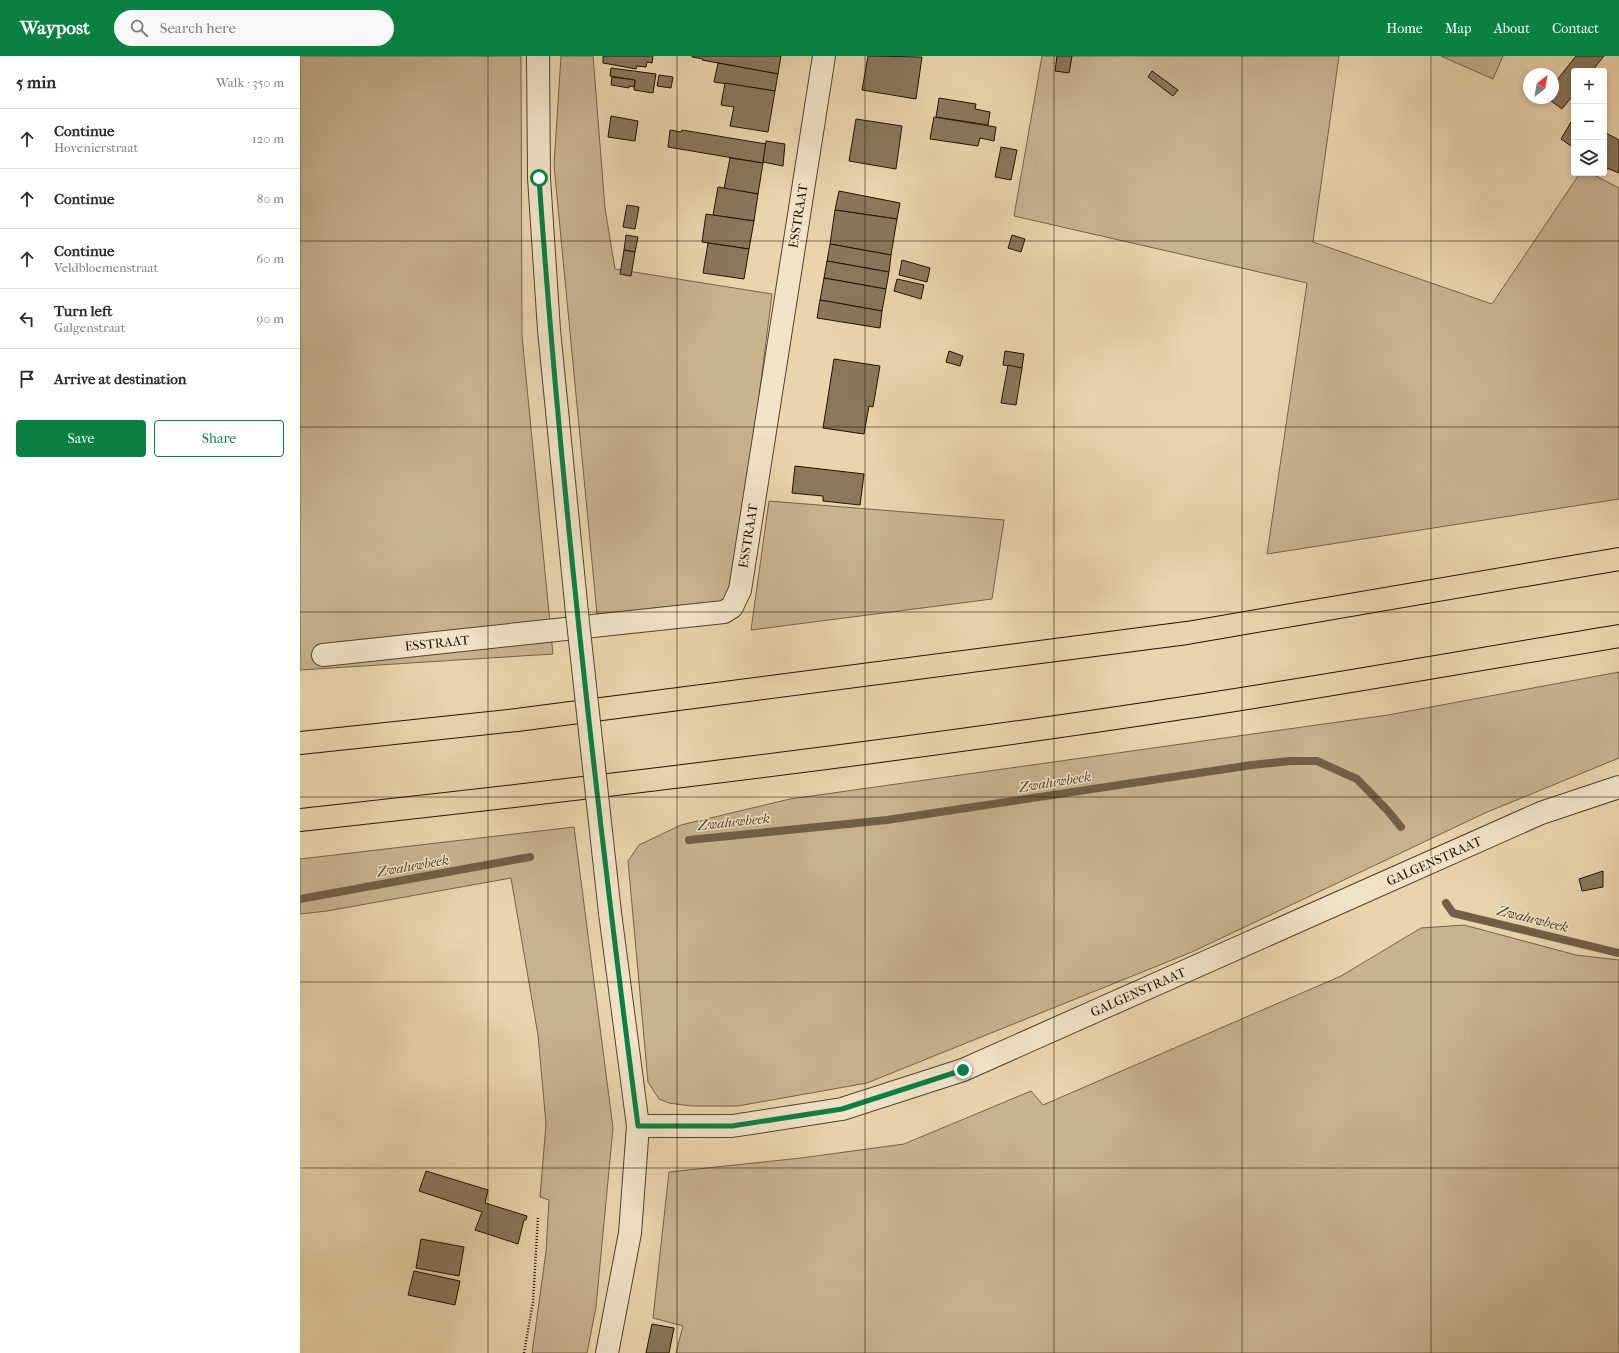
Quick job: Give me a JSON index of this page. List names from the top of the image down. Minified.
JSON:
{"streets":{"street":["ESSTRAAT","GALGENSTRAAT"]},"water":["Zwaluwbeek"],"north":"top right","page":{"header":"Waypost","search":"Search here","nav":["Home","Map","About","Contact"],"heading":["5 min","Walk · 350 m"],"map_buttons":["+","−"],"list":[["Continue","Hovenierstraat","120 m"],["Continue","80 m"],["Continue","Veldbloemenstraat","60 m"],["Turn left","Galgenstraat","90 m"],"Arrive at destination"],"buttons":["Save","Share"]}}
